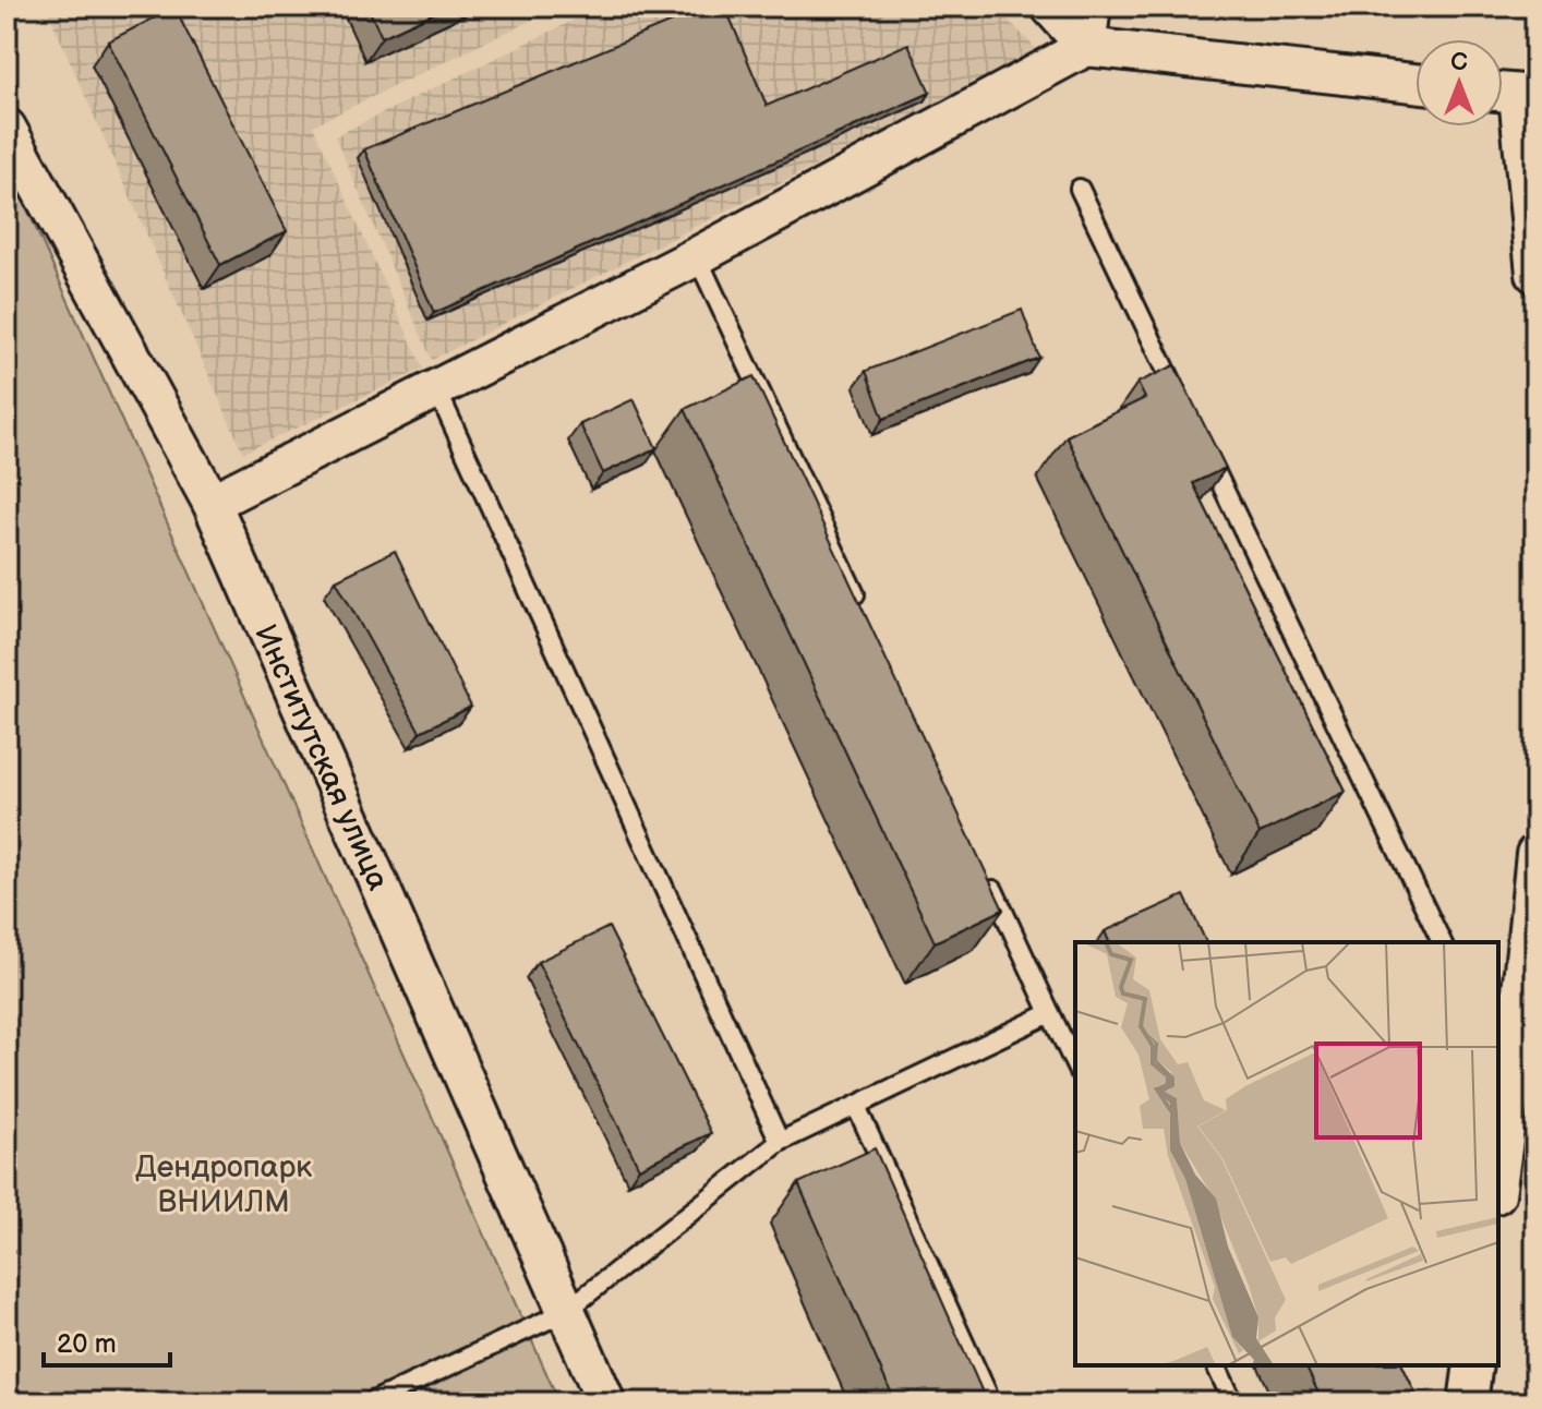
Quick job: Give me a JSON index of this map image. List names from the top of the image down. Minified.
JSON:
{"streets":{"street":["Институтская улица"]},"parks":["Дендропарк ВНИИЛМ"],"scale_bar":"20 m","north":"top"}
